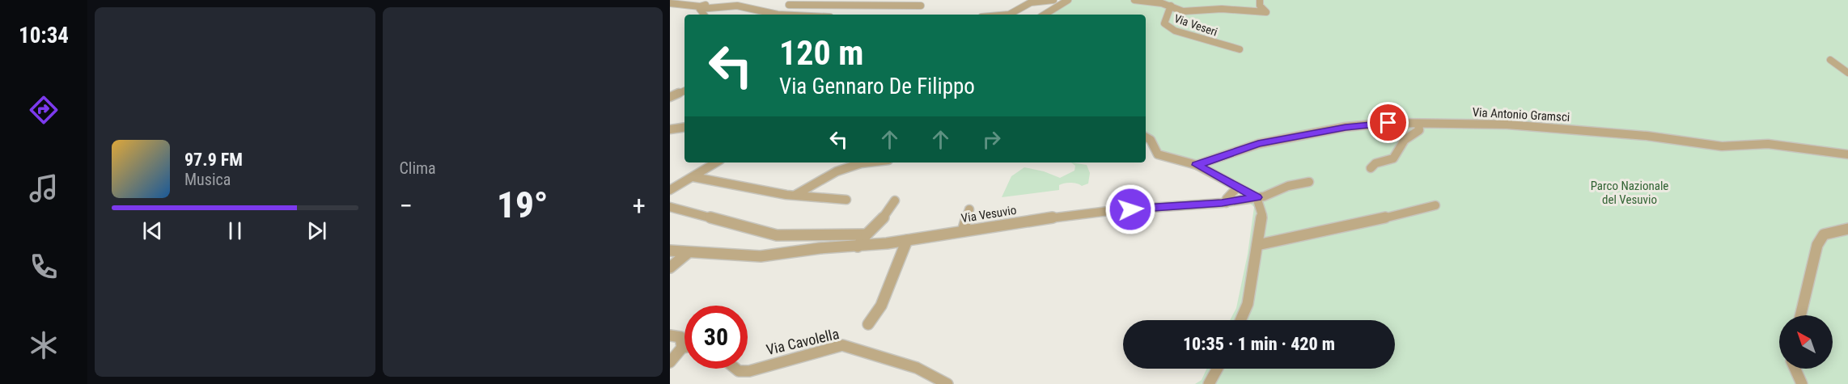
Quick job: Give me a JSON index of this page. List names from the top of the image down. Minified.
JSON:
{"streets":{"street":["Via Veseri","Via Antonio Gramsci","Via Vesuvio","Via Cavolella"]},"parks":["Parco Nazionale del Vesuvio"],"north":"top left","page":{"tabs":"10:34","tile":"Clima","turn":["120 m","Via Gennaro De Filippo"],"song":["97.9 FM","Musica"],"heat":["−","19°","+"],"limit":"30","trip":"10:35 · 1 min · 420 m"}}
